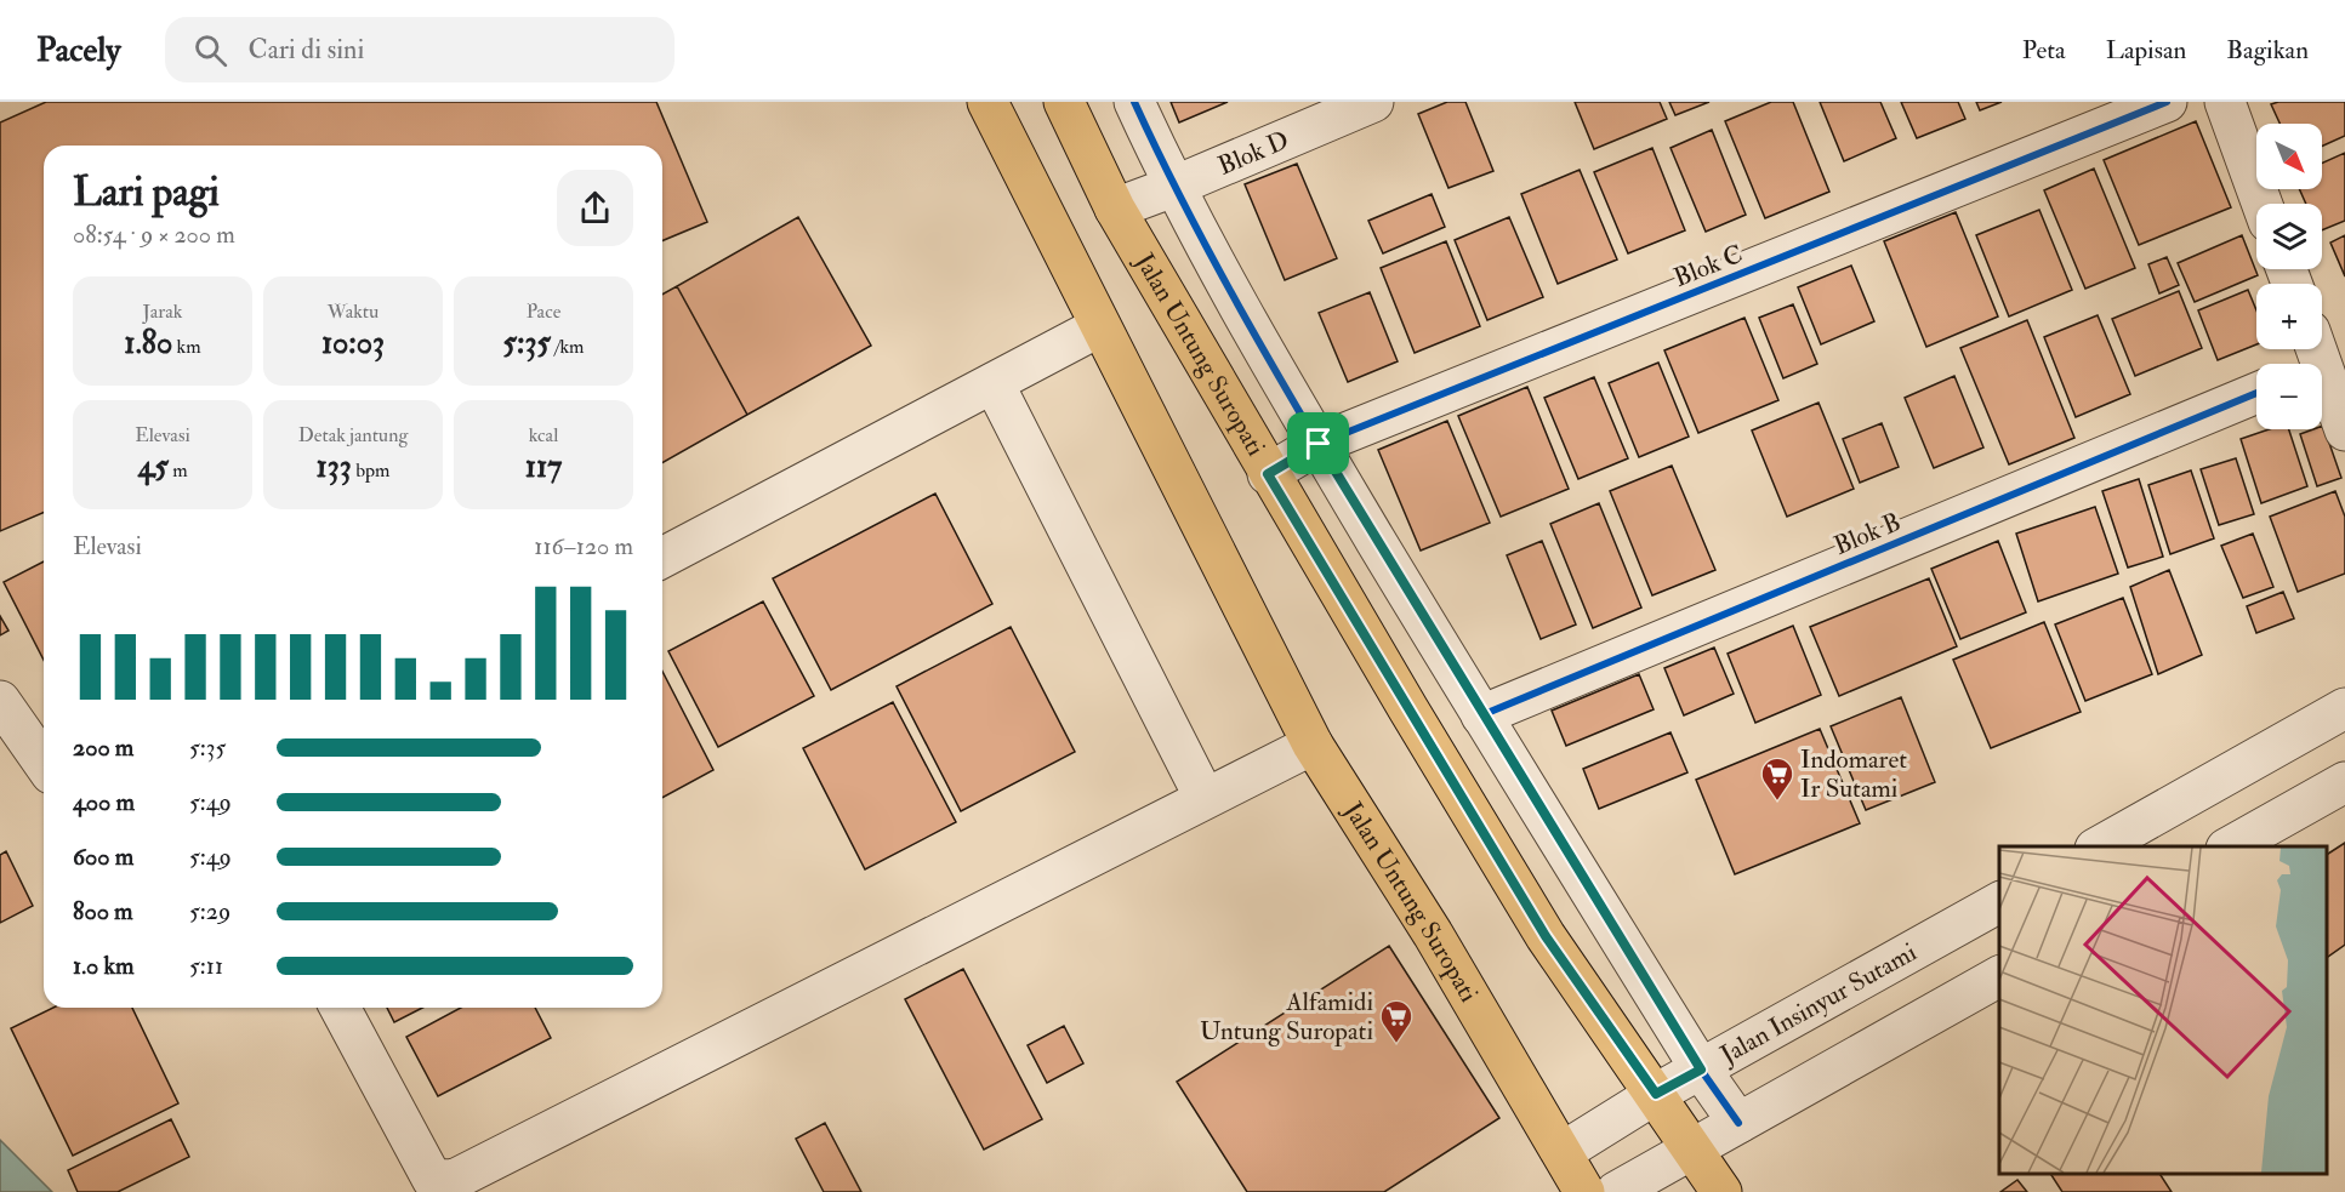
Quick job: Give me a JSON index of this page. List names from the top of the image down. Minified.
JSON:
{"streets":{"main road":["Jalan Untung Suropati"],"street":["Blok D","Blok C","Blok B","Jalan Insinyur Sutami"]},"crossings":[["Blok D","Jalan Untung Suropati"],["Blok C","Jalan Untung Suropati"],["Jalan Untung Suropati","Jalan Insinyur Sutami"]],"places":{"supermarket":["Indomaret Ir Sutami","Alfamidi Untung Suropati"]},"north":"bottom right","page":{"header":"Pacely","search":"Cari di sini","nav":["Peta","Lapisan","Bagikan"],"map_buttons":["+","−"],"heading":["Lari pagi","08:54 · 9 × 200 m"],"stats":[["Jarak","1.80 km"],["Waktu","10:03"],["Pace","5:35 /km"],["Elevasi","45 m"],["Detak jantung","133 bpm"],["kcal","117"]],"chart":["Elevasi","116–120 m"],"list":[{"name":"200 m","note":"5:35"},{"name":"400 m","note":"5:49"},{"name":"600 m","note":"5:49"},{"name":"800 m","note":"5:29"},{"name":"1.0 km","note":"5:11"}]}}
